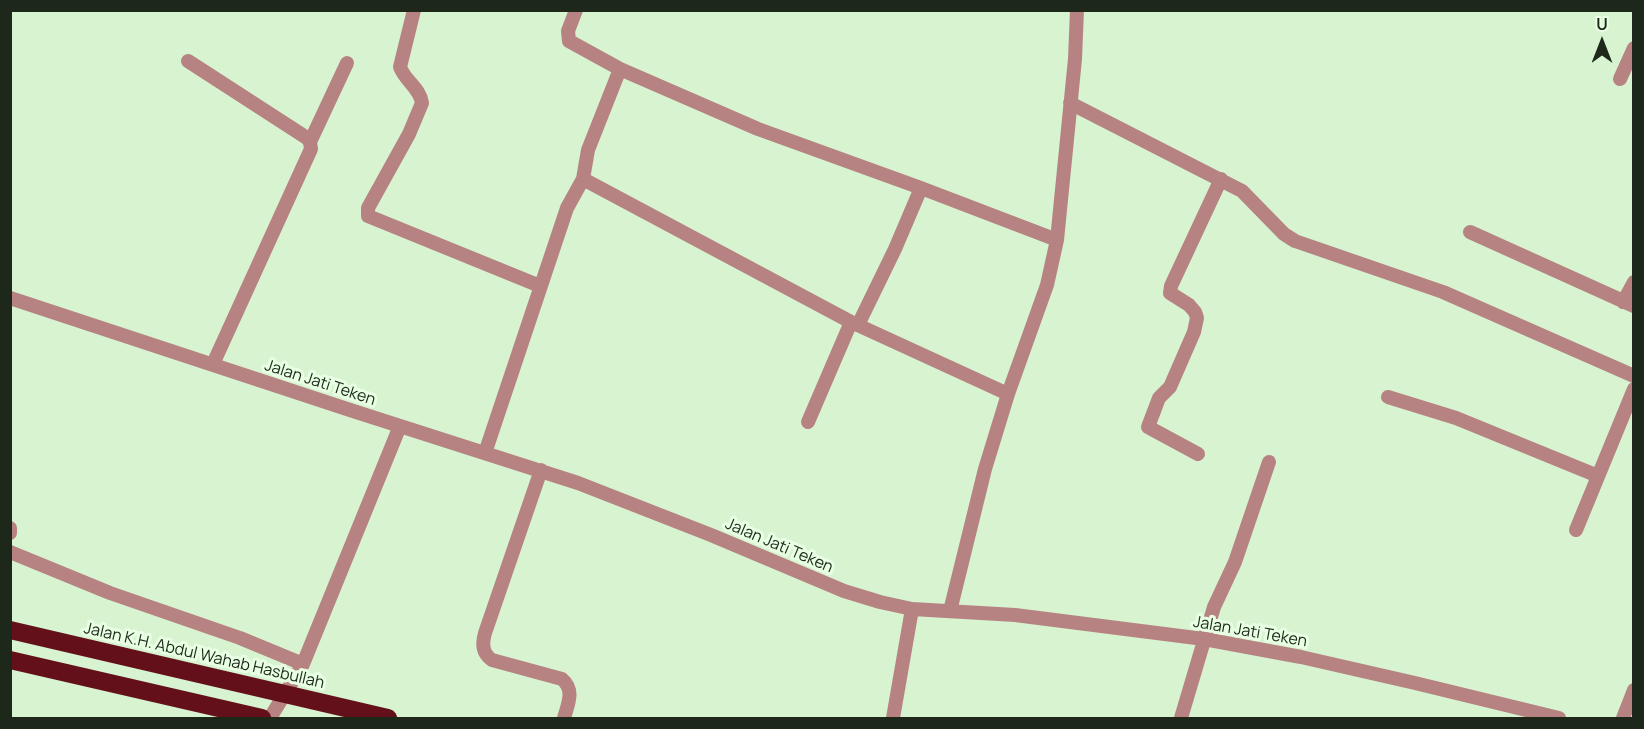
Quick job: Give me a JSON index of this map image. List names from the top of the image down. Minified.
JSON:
{"streets":{"highway":["Jalan K.H. Abdul Wahab Hasbullah"],"street":["Jalan Jati Teken"]},"north":"top"}
